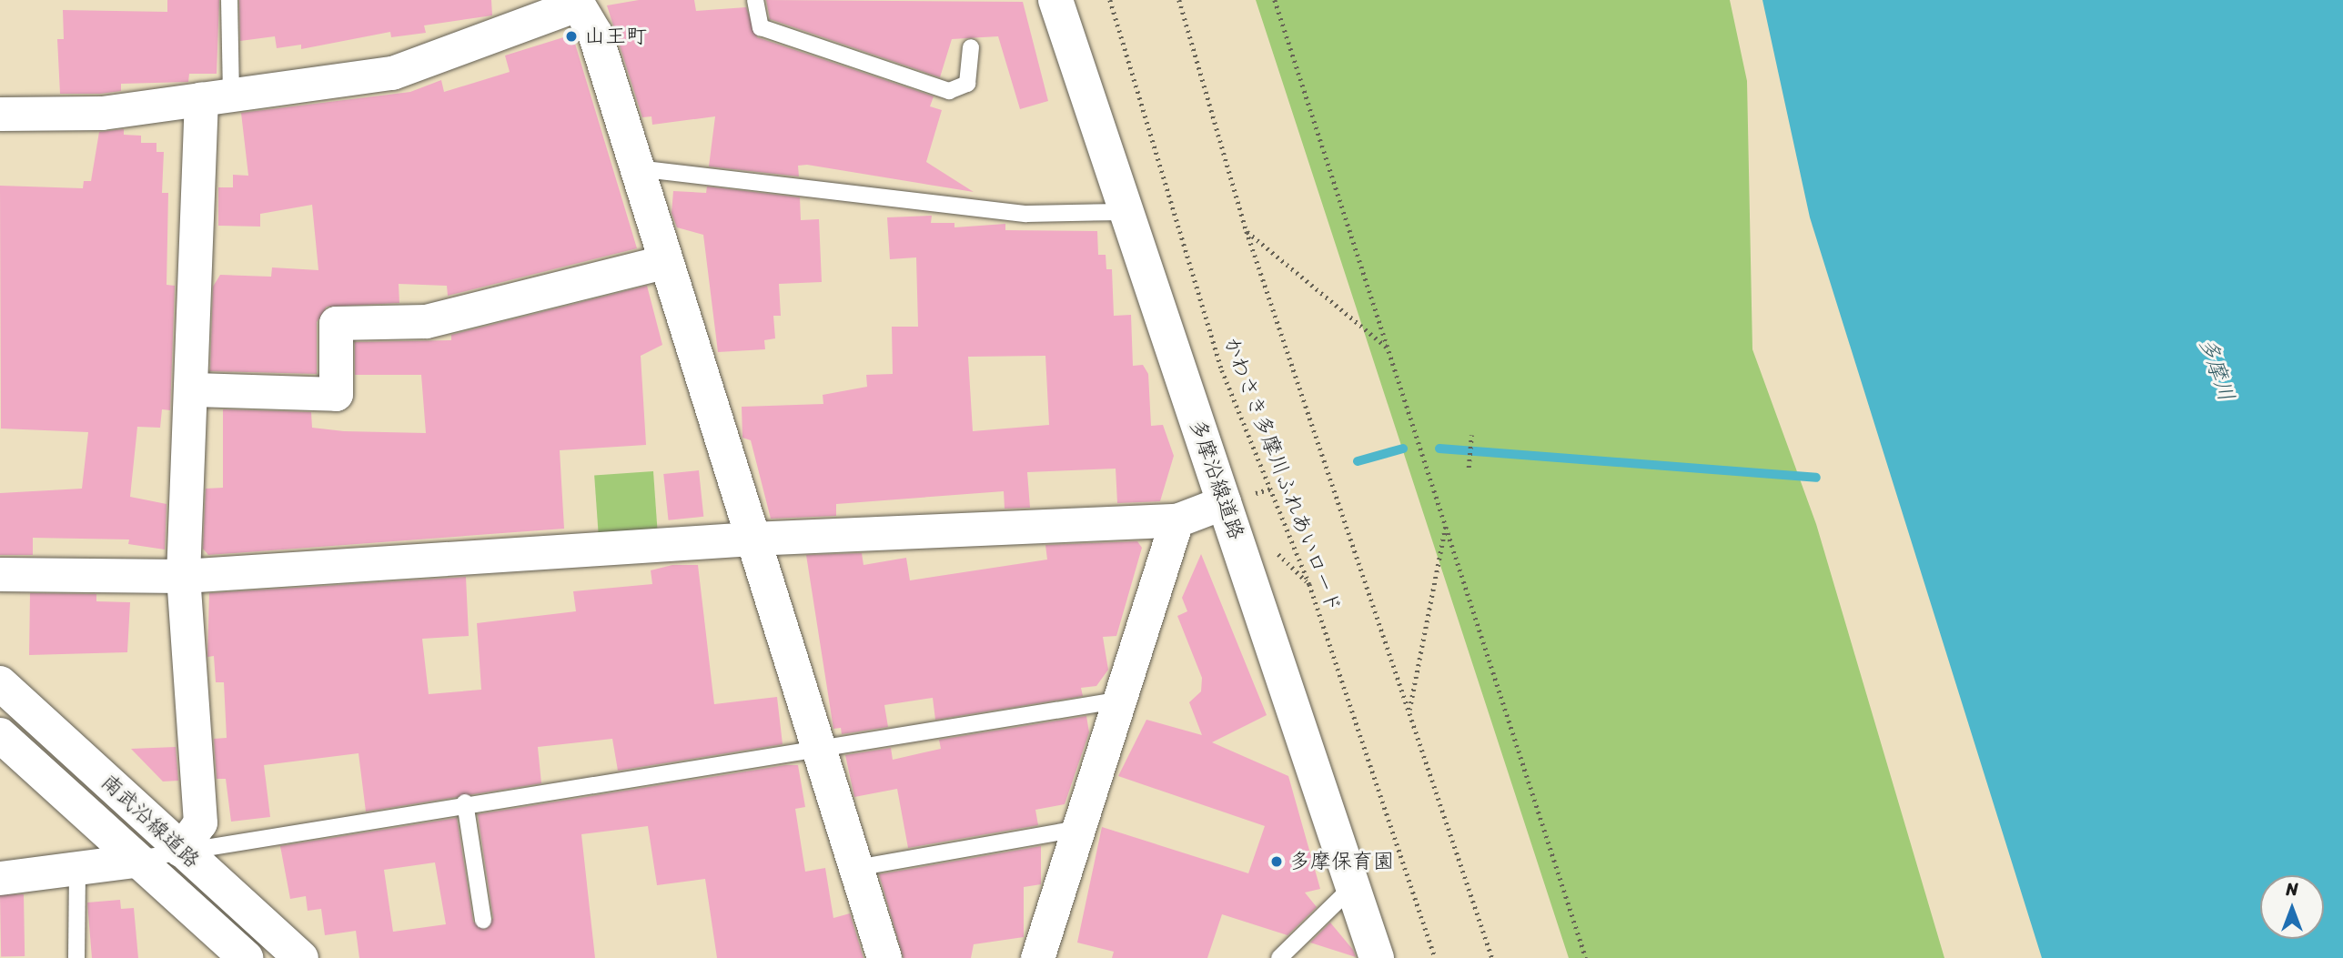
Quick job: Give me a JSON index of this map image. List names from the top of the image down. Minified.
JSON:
{"streets":{"street":["多摩沿線道路","南武沿線道路"],"path":["かわさき多摩川ふれあいロード"]},"water":["多摩川"],"places":["山王町","多摩保育園"],"north":"top"}
